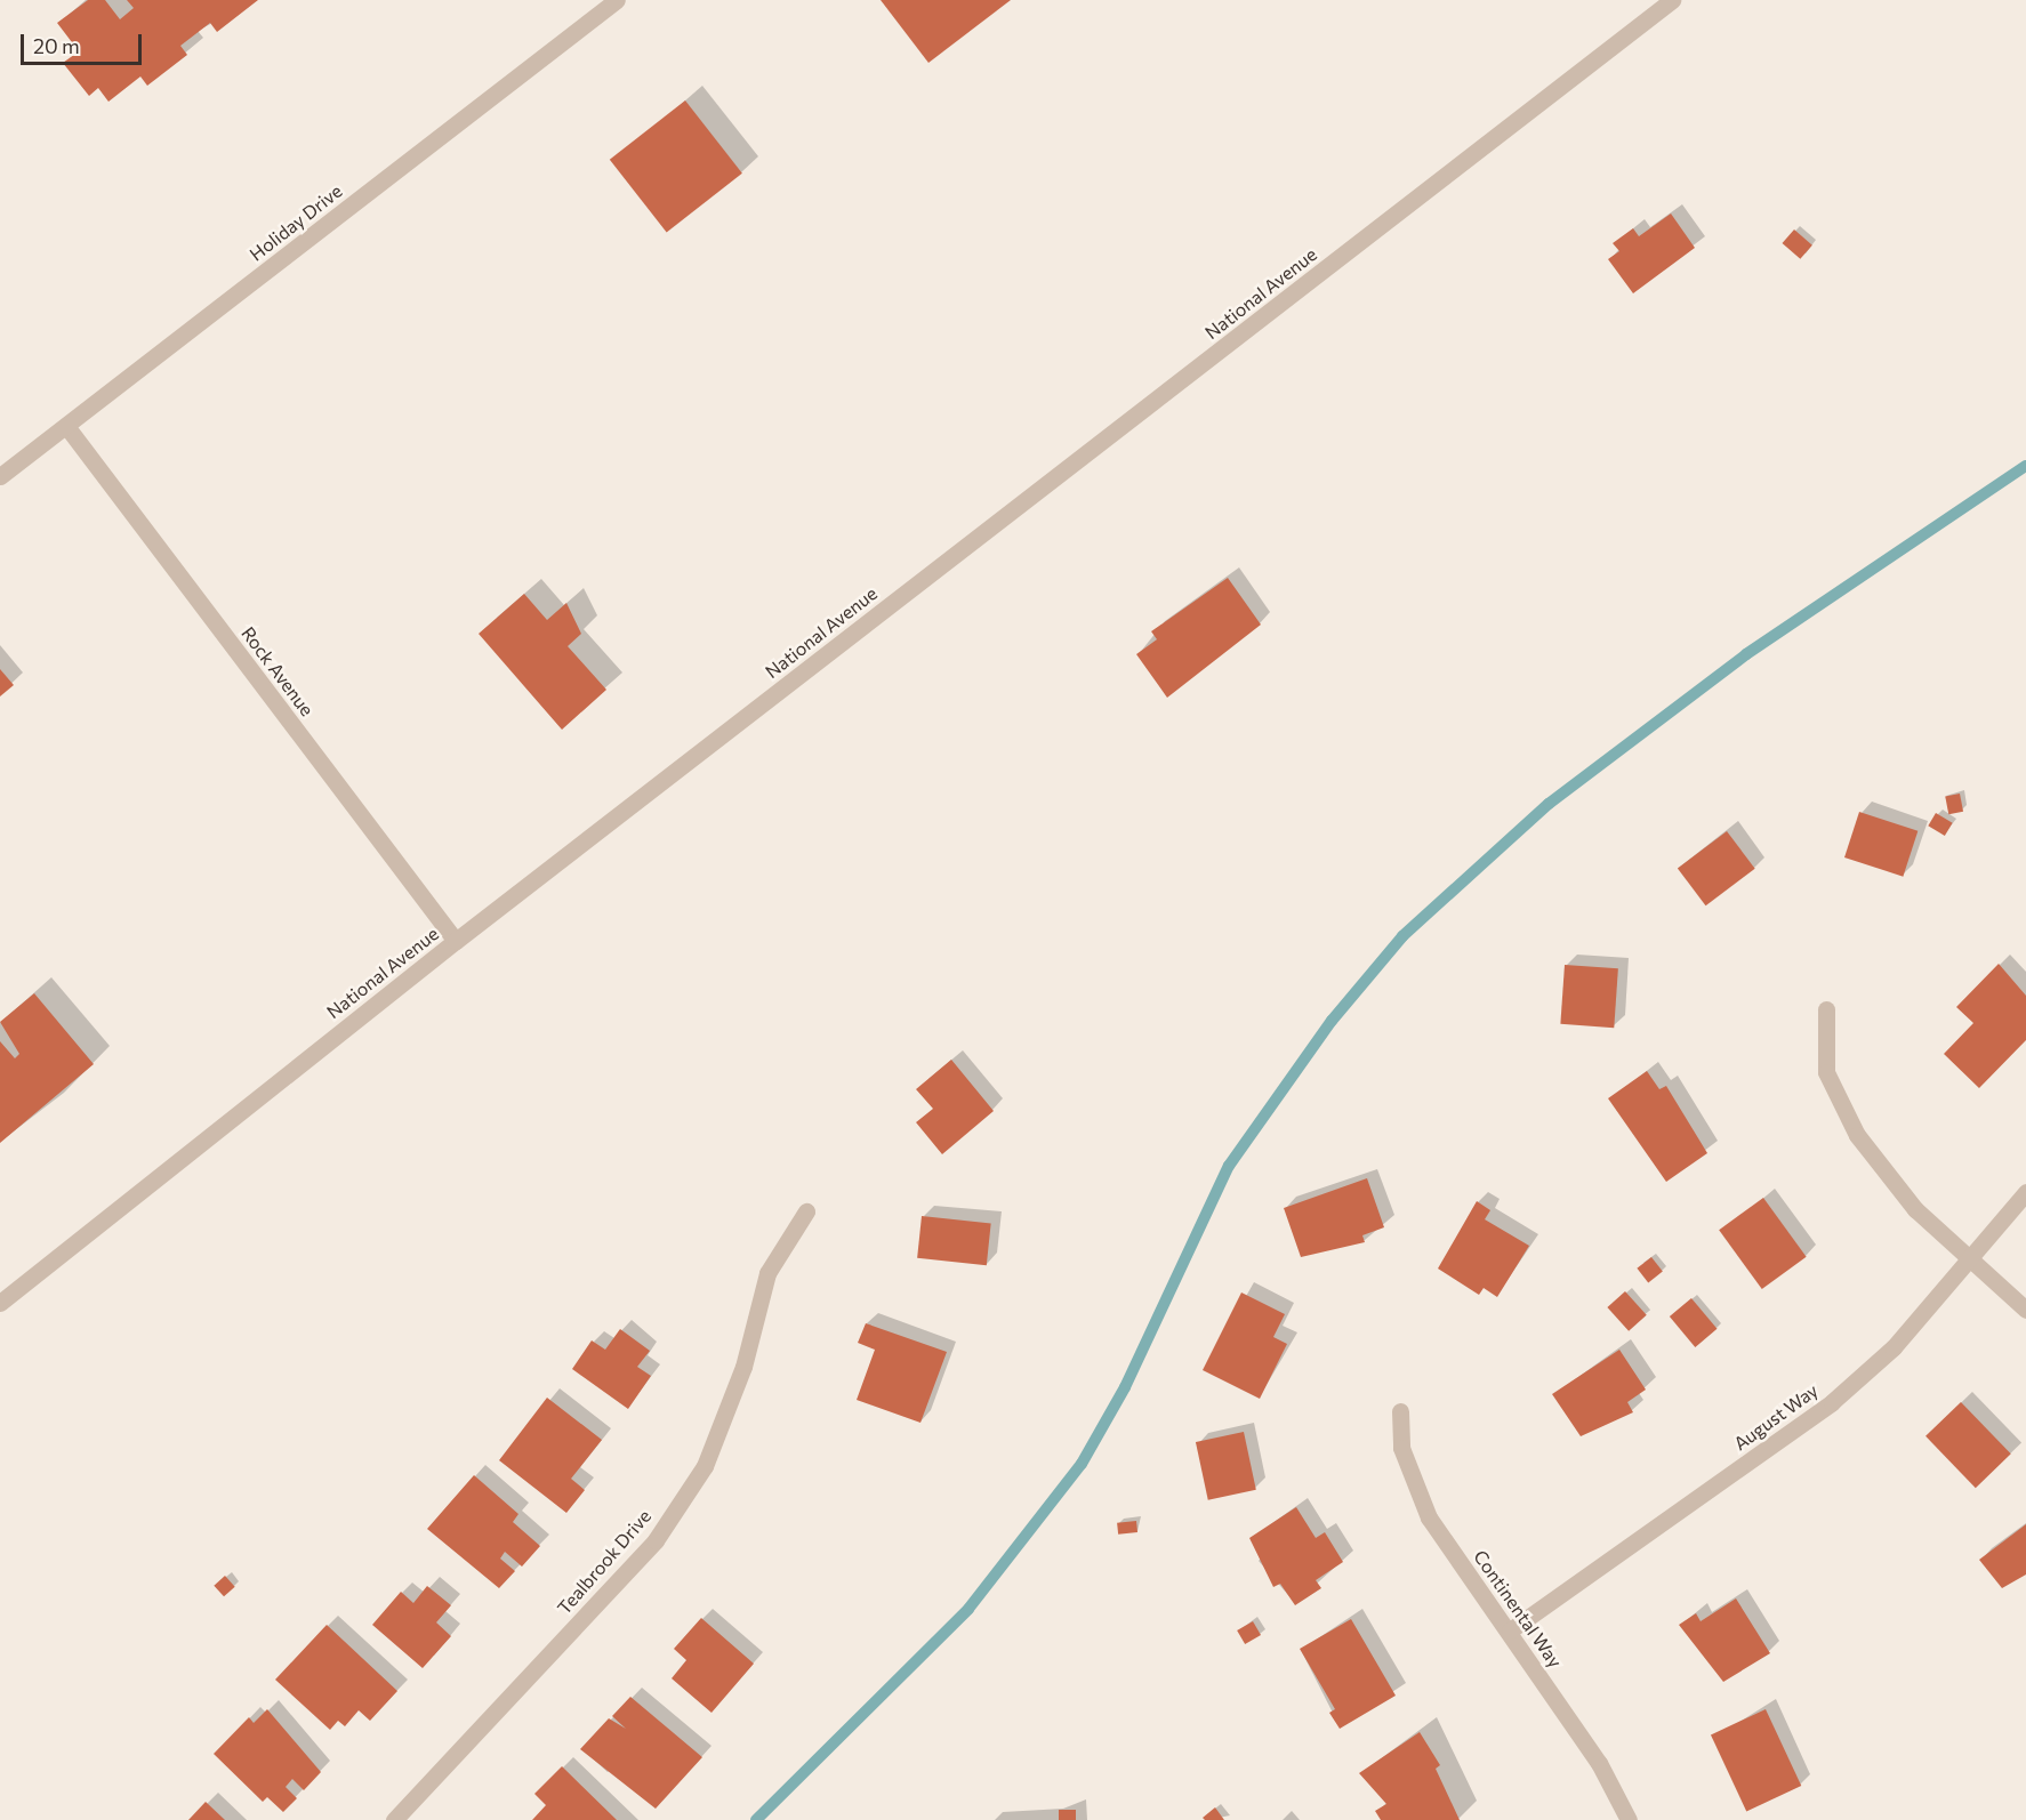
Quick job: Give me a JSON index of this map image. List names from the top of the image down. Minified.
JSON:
{"streets":{"street":["Holiday Drive","National Avenue","Rock Avenue","August Way","Tealbrook Drive","Continental Way"]},"crossings":[["Holiday Drive","Rock Avenue"],["National Avenue","Rock Avenue"],["August Way","Continental Way"]],"scale_bar":"20 m"}
